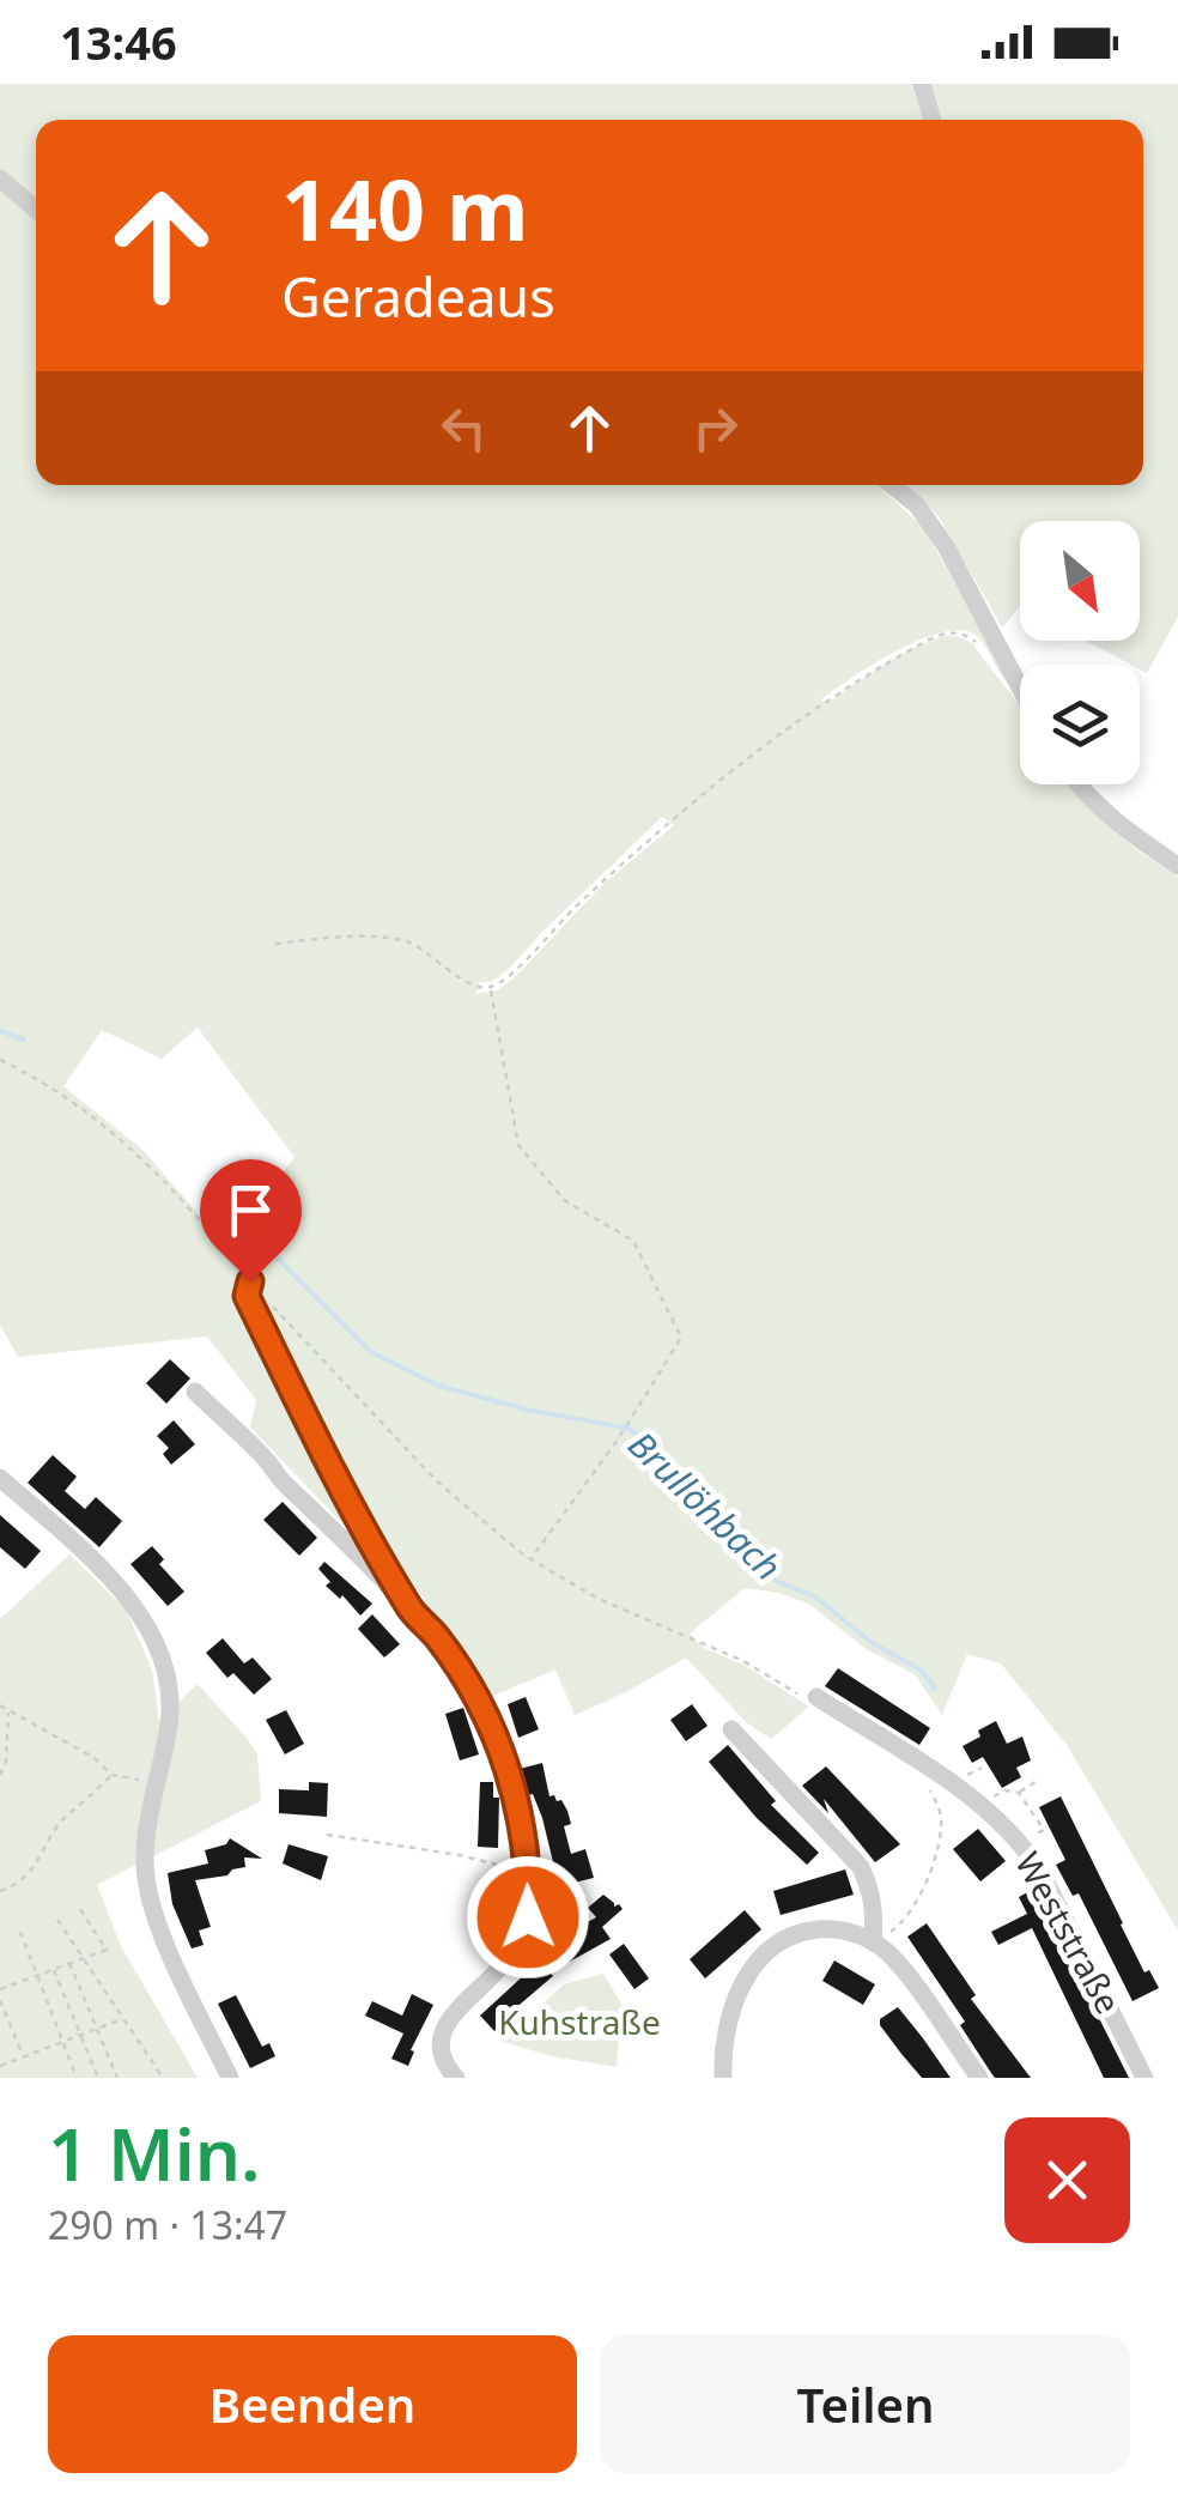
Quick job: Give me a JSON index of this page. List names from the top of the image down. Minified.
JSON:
{"streets":{"street":["Weststraße"]},"water":["Brullöhbach"],"parks":["Kuhstraße"],"north":"bottom right","page":{"status":"13:46","turn":["140 m","Geradeaus"],"heading":["1 Min.","290 m · 13:47"],"buttons":["Beenden","Teilen"]}}
